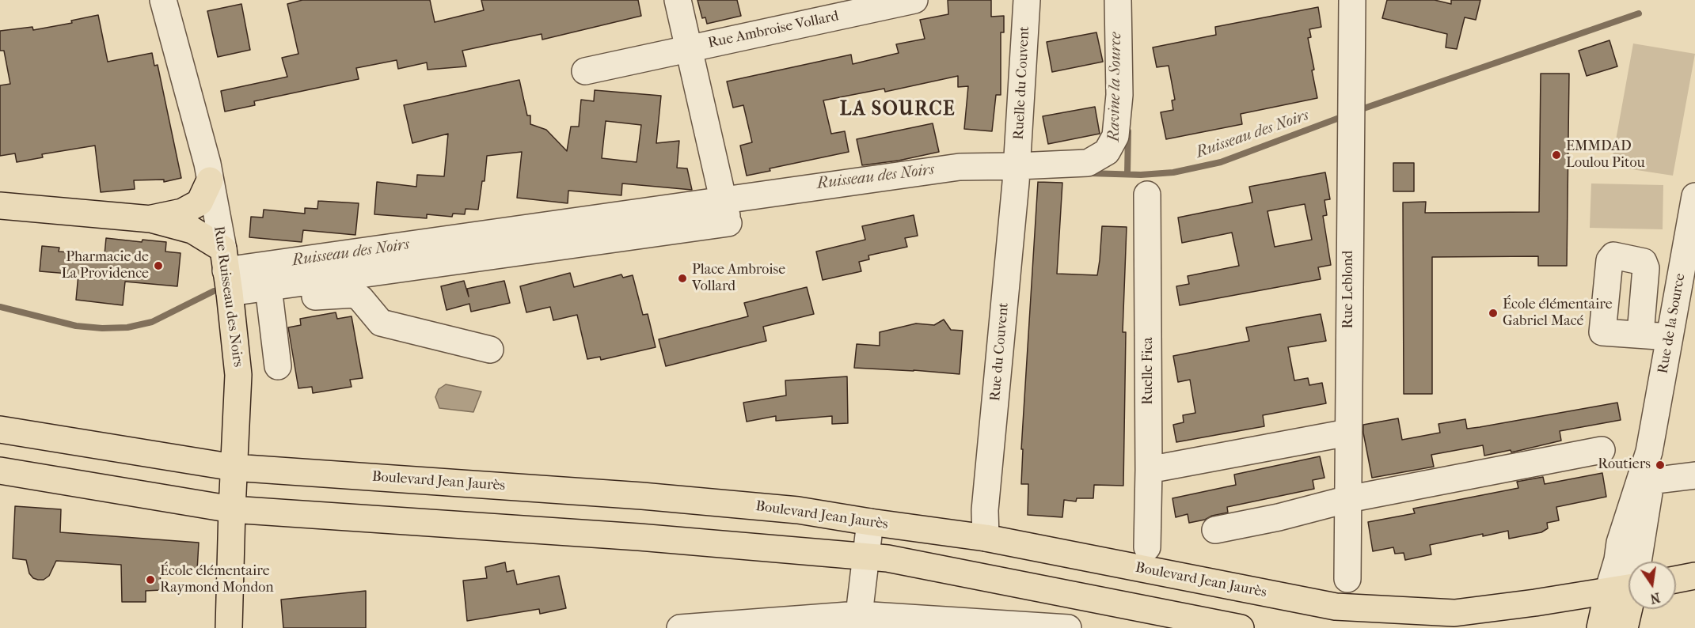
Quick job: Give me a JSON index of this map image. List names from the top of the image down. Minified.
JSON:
{"streets":{"main road":["Rue Ruisseau des Noirs","Rue de la Source","Boulevard Jean Jaurès"],"street":["Rue Ambroise Vollard","Ruelle du Couvent","Rue Leblond","Rue du Couvent","Ruelle Fica"]},"crossings":[["Ruelle du Couvent","Rue du Couvent"],["Rue Ruisseau des Noirs","Boulevard Jean Jaurès"],["Rue de la Source","Boulevard Jean Jaurès"],["Rue du Couvent","Boulevard Jean Jaurès"]],"districts":["LA SOURCE"],"water":["Ravine la Source","Ruisseau des Noirs"],"places":["EMMDAD Loulou Pitou","Pharmacie de La Providence","Place Ambroise Vollard","École élémentaire Gabriel Macé","Routiers","École élémentaire Raymond Mondon"],"north":"bottom"}
